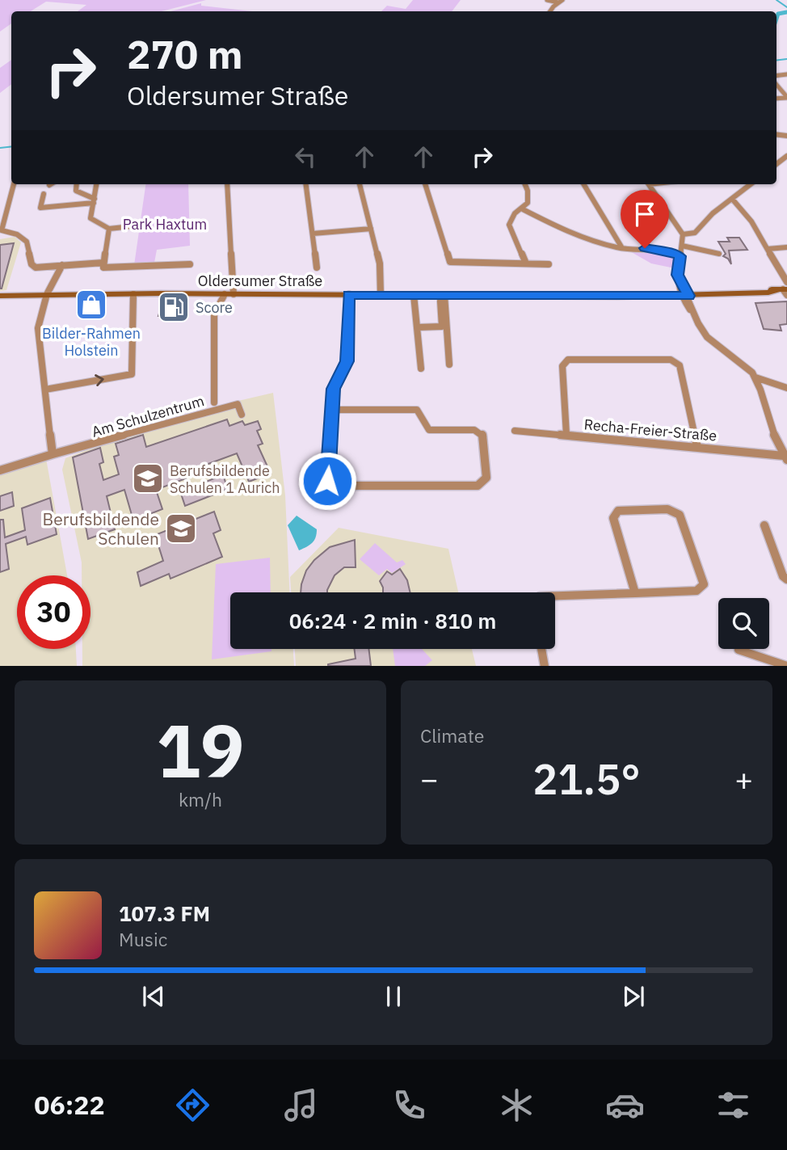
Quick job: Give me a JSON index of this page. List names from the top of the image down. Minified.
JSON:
{"streets":{"main road":["Oldersumer Straße"],"street":["Am Schulzentrum","Recha-Freier-Straße"]},"parks":["Park Haxtum"],"places":{"shop":["Bilder-Rahmen Holstein"],"fuel station":["Score"],"school or university":["Berufsbildende Schulen 1 Aurich","Berufsbildende Schulen"]},"page":{"turn":["270 m","Oldersumer Straße"],"limit":"30","trip":"06:24 · 2 min · 810 m","tile":[["19","km/h"],"Climate"],"heat":["−","21.5°","+"],"song":["107.3 FM","Music"],"tabs":"06:22"}}
